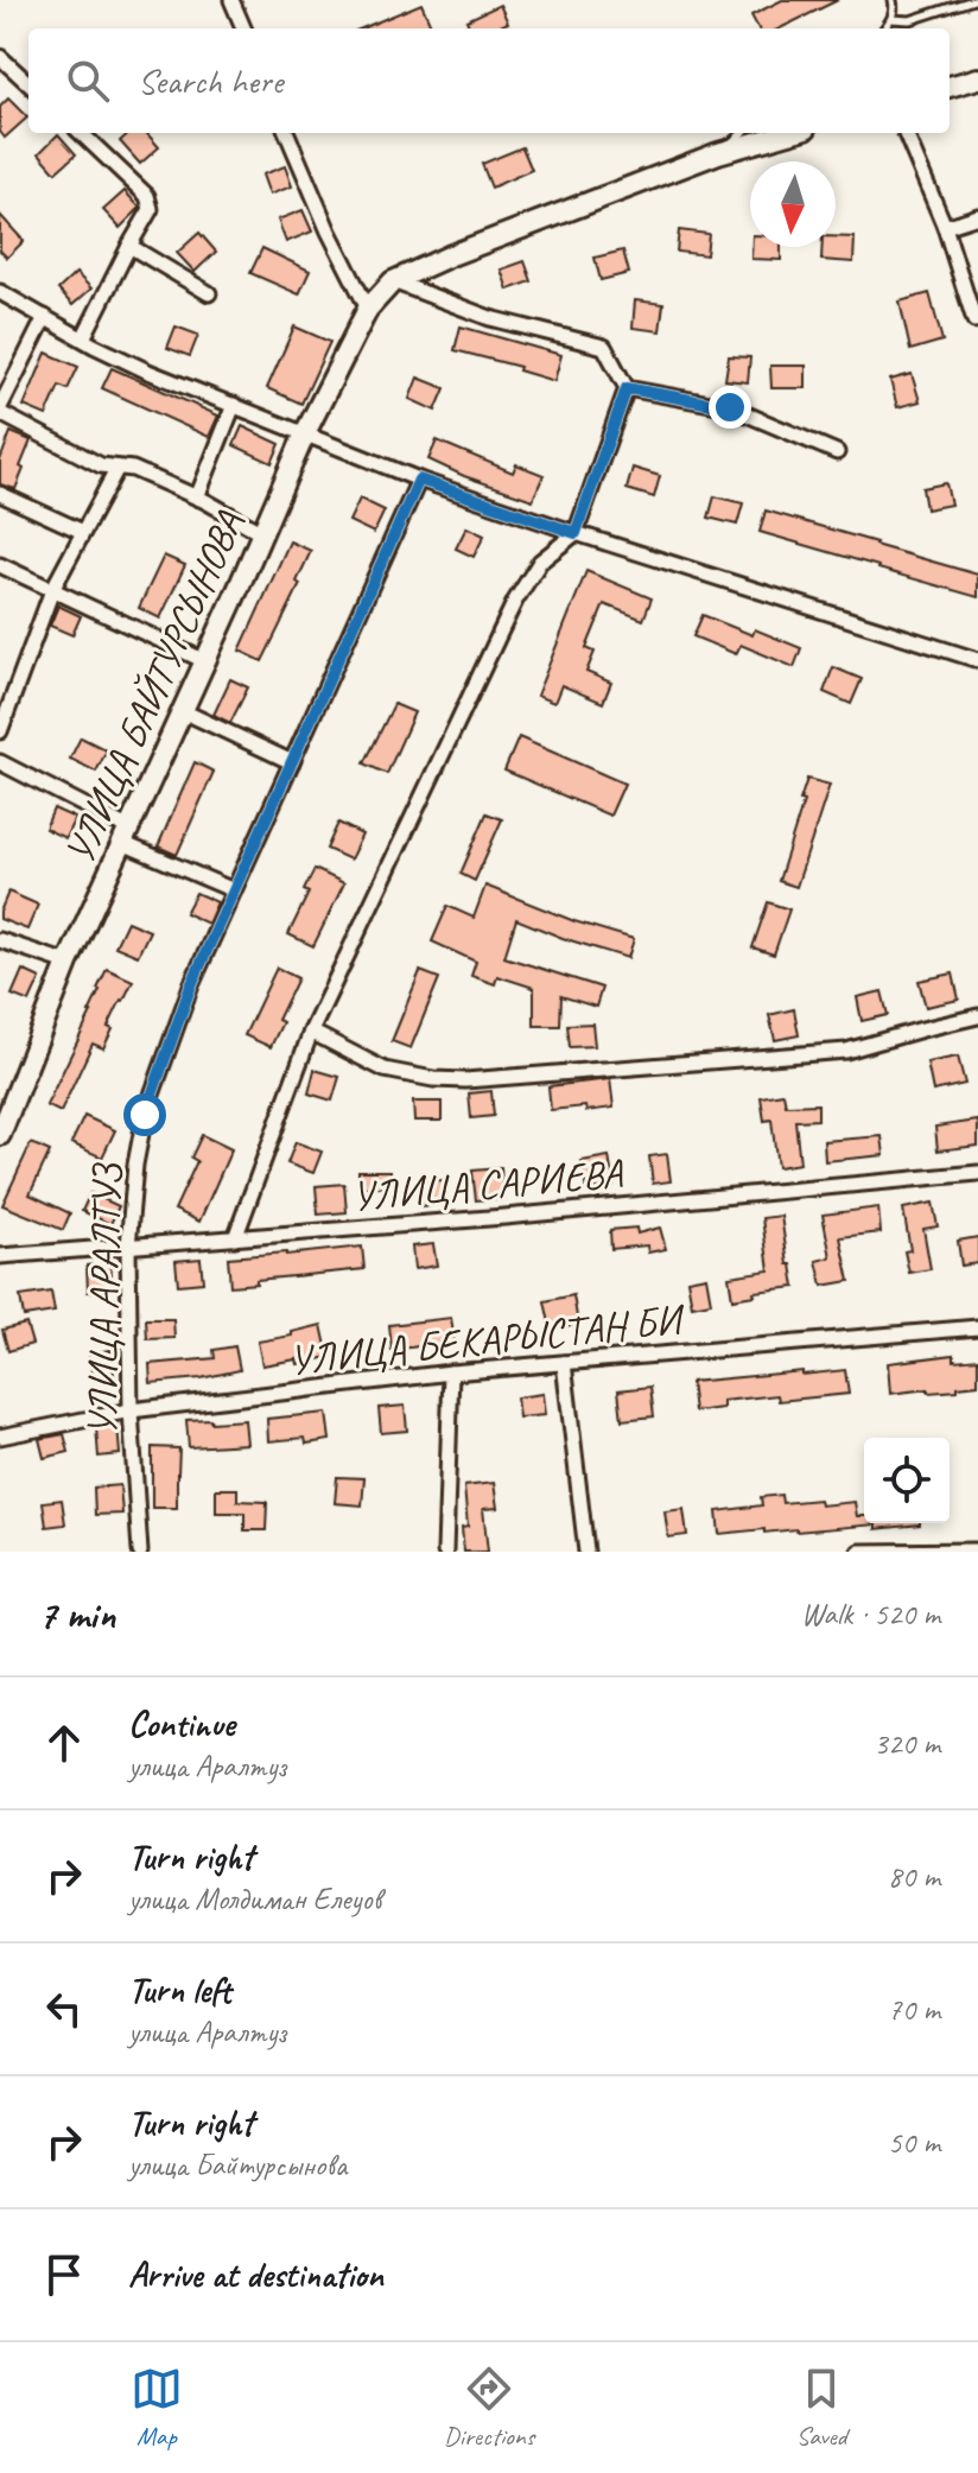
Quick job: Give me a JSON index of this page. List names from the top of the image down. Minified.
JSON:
{"streets":{"street":["УЛИЦА БАЙТУРСЫНОВА","УЛИЦА САРИЕВА","УЛИЦА АРАЛТУЗ","УЛИЦА БЕКАРЫСТАН БИ"]},"crossings":[["УЛИЦА САРИЕВА","УЛИЦА АРАЛТУЗ"],["УЛИЦА АРАЛТУЗ","УЛИЦА БЕКАРЫСТАН БИ"]],"north":"bottom","page":{"search":"Search here","heading":["7 min","Walk · 520 m"],"list":[["Continue","улица Аралтуз","320 m"],["Turn right","улица Молдиман Елеуов","80 m"],["Turn left","улица Аралтуз","70 m"],["Turn right","улица Байтурсынова","50 m"],"Arrive at destination"],"nav":["Map","Directions","Saved"]}}
